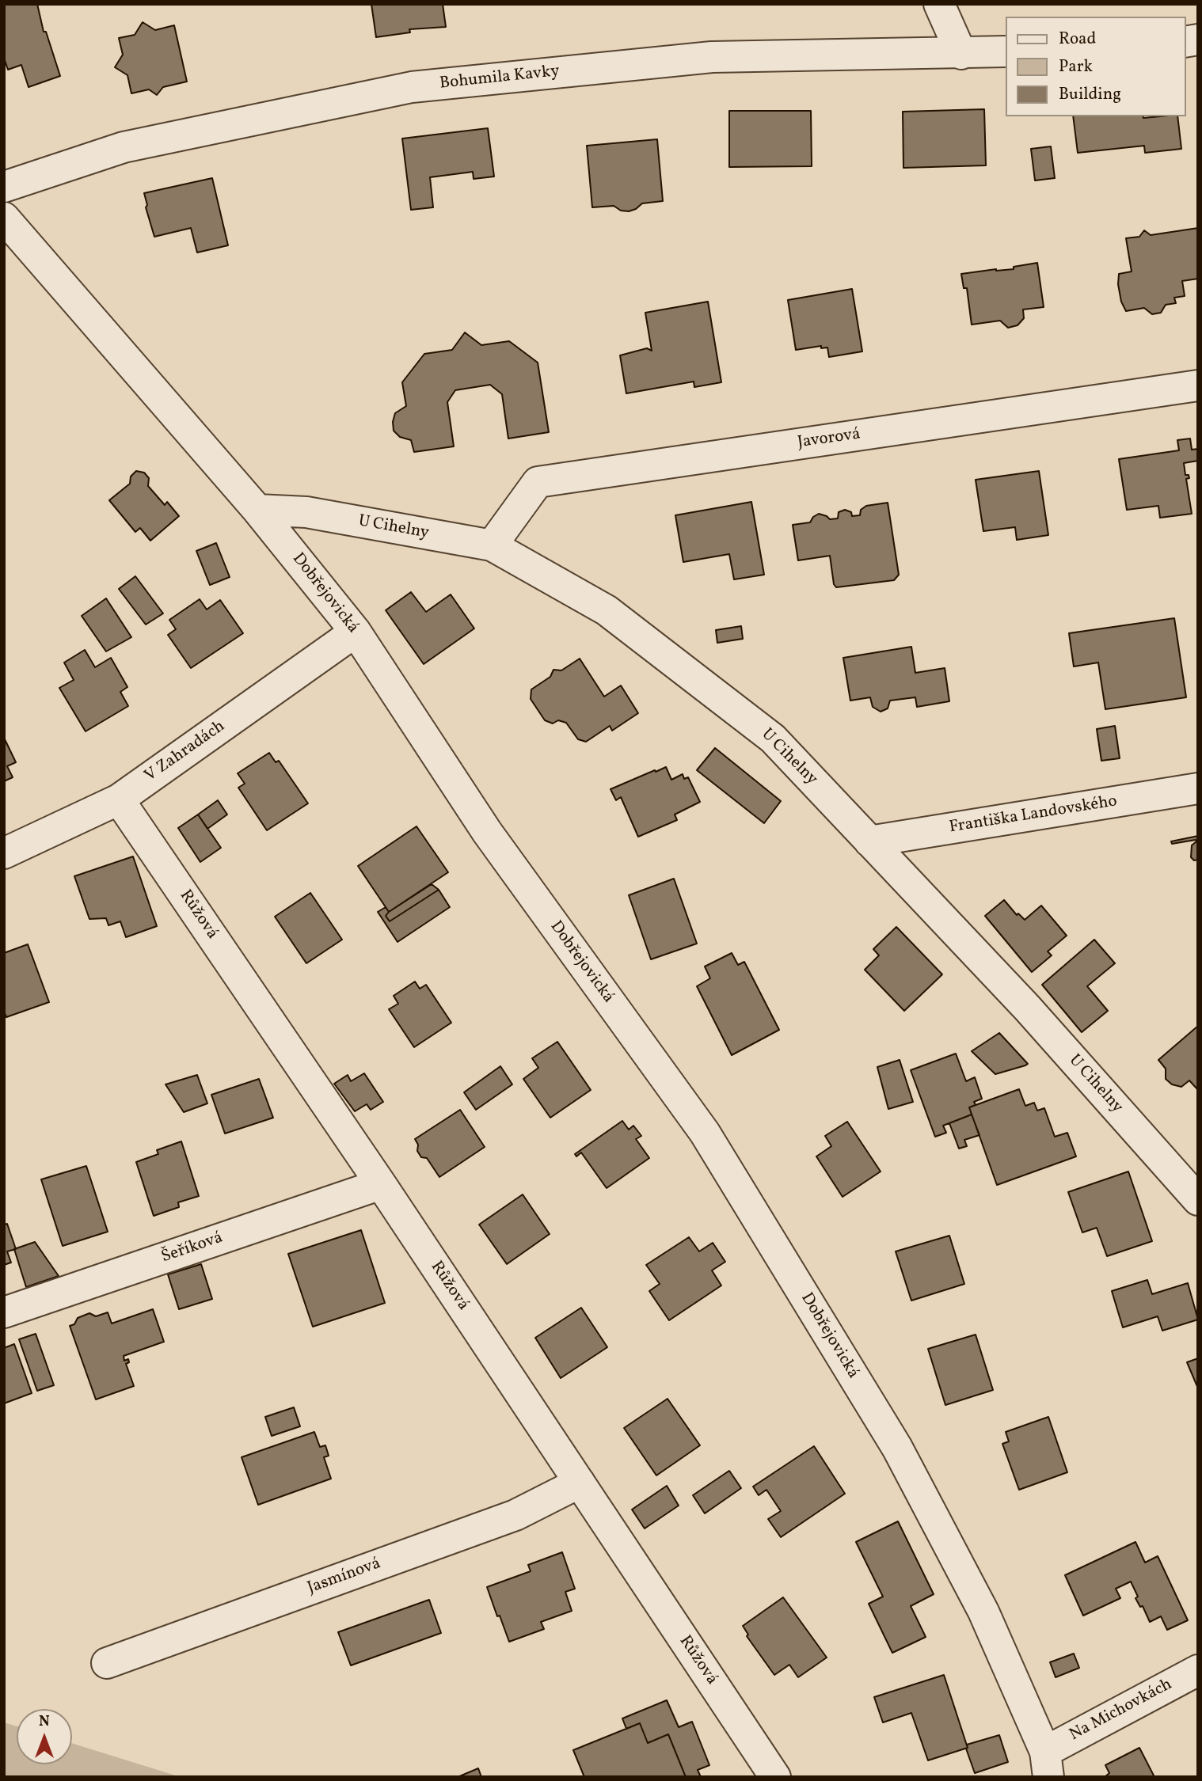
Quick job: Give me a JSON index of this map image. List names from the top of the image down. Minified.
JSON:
{"streets":{"street":["Bohumila Kavky","Javorová","U Cihelny","Dobřejovická","V Zahradách","Františka Landovského","Růžová","Šeříková","Jasmínová","Na Michovkách"]},"crossings":[["Javorová","U Cihelny"],["U Cihelny","Dobřejovická"],["U Cihelny","Františka Landovského"],["Dobřejovická","V Zahradách"],["Dobřejovická","Na Michovkách"],["V Zahradách","Růžová"],["Růžová","Šeříková"],["Růžová","Jasmínová"]],"legend":["Road","Park","Building"],"north":"top"}
